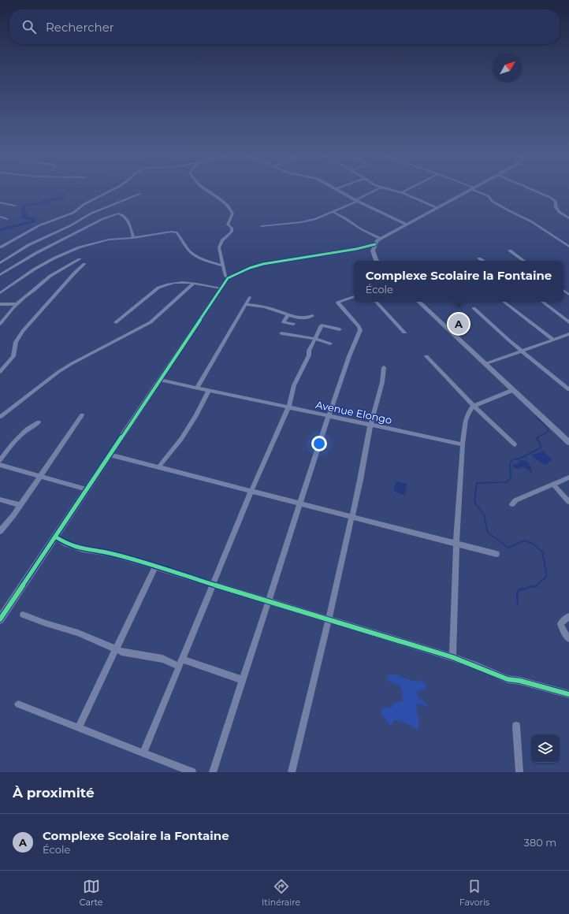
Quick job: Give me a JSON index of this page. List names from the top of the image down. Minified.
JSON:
{"streets":{"street":["Avenue Elongo"]},"north":"top right","page":{"search":"Rechercher","popup":["Complexe Scolaire la Fontaine","École"],"pins":"A","heading":"À proximité","list":[{"mark":"A","name":"Complexe Scolaire la Fontaine","note":"École","value":"380 m"}],"nav":["Carte","Itinéraire","Favoris"]}}
